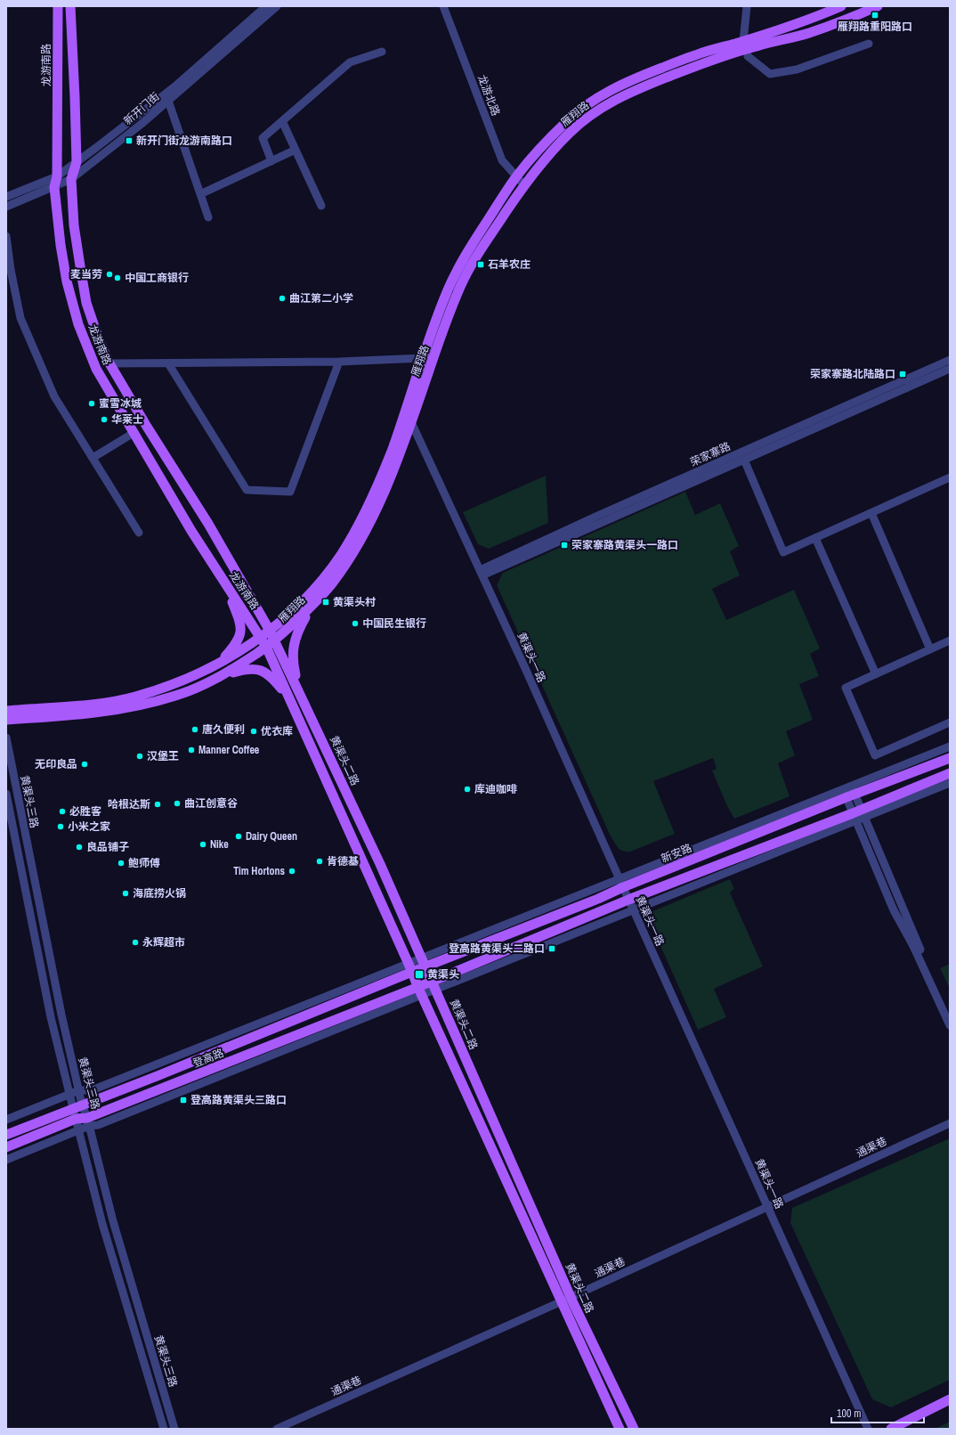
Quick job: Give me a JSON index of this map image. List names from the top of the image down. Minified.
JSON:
{"streets":{"main road":["龙游南路","雁翔路","黄渠头二路","新安路","登高路"],"street":["龙游北路","新开门街","荣家寨路","黄渠头一路","黄渠头三路","通渠巷"]},"crossings":[["龙游南路","新开门街"],["龙游南路","雁翔路"],["龙游南路","黄渠头二路"],["龙游北路","雁翔路"],["雁翔路","黄渠头一路"],["雁翔路","黄渠头二路"],["荣家寨路","黄渠头一路"],["黄渠头一路","新安路"],["黄渠头一路","通渠巷"],["黄渠头二路","新安路"],["黄渠头二路","登高路"],["黄渠头二路","通渠巷"],["黄渠头三路","登高路"],["新安路","登高路"]],"places":{"transit":["雁翔路重阳路口","新开门街龙游南路口","石羊农庄","荣家寨路北陆路口","荣家寨路黄渠头一路口","黄渠头村","登高路黄渠头二路口","黄渠头","登高路黄渠头三路口"],"other":["麦当劳","中国工商银行","曲江第二小学","蜜雪冰城","华莱士","中国民生银行","唐久便利","优衣库","Manner Coffee","汉堡王","无印良品","库迪咖啡","曲江创意谷","哈根达斯","必胜客","小米之家","Dairy Queen","Nike","良品铺子","肯德基","鲍师傅","Tim Hortons","海底捞火锅","永辉超市"]},"scale_bar":"100 m"}
